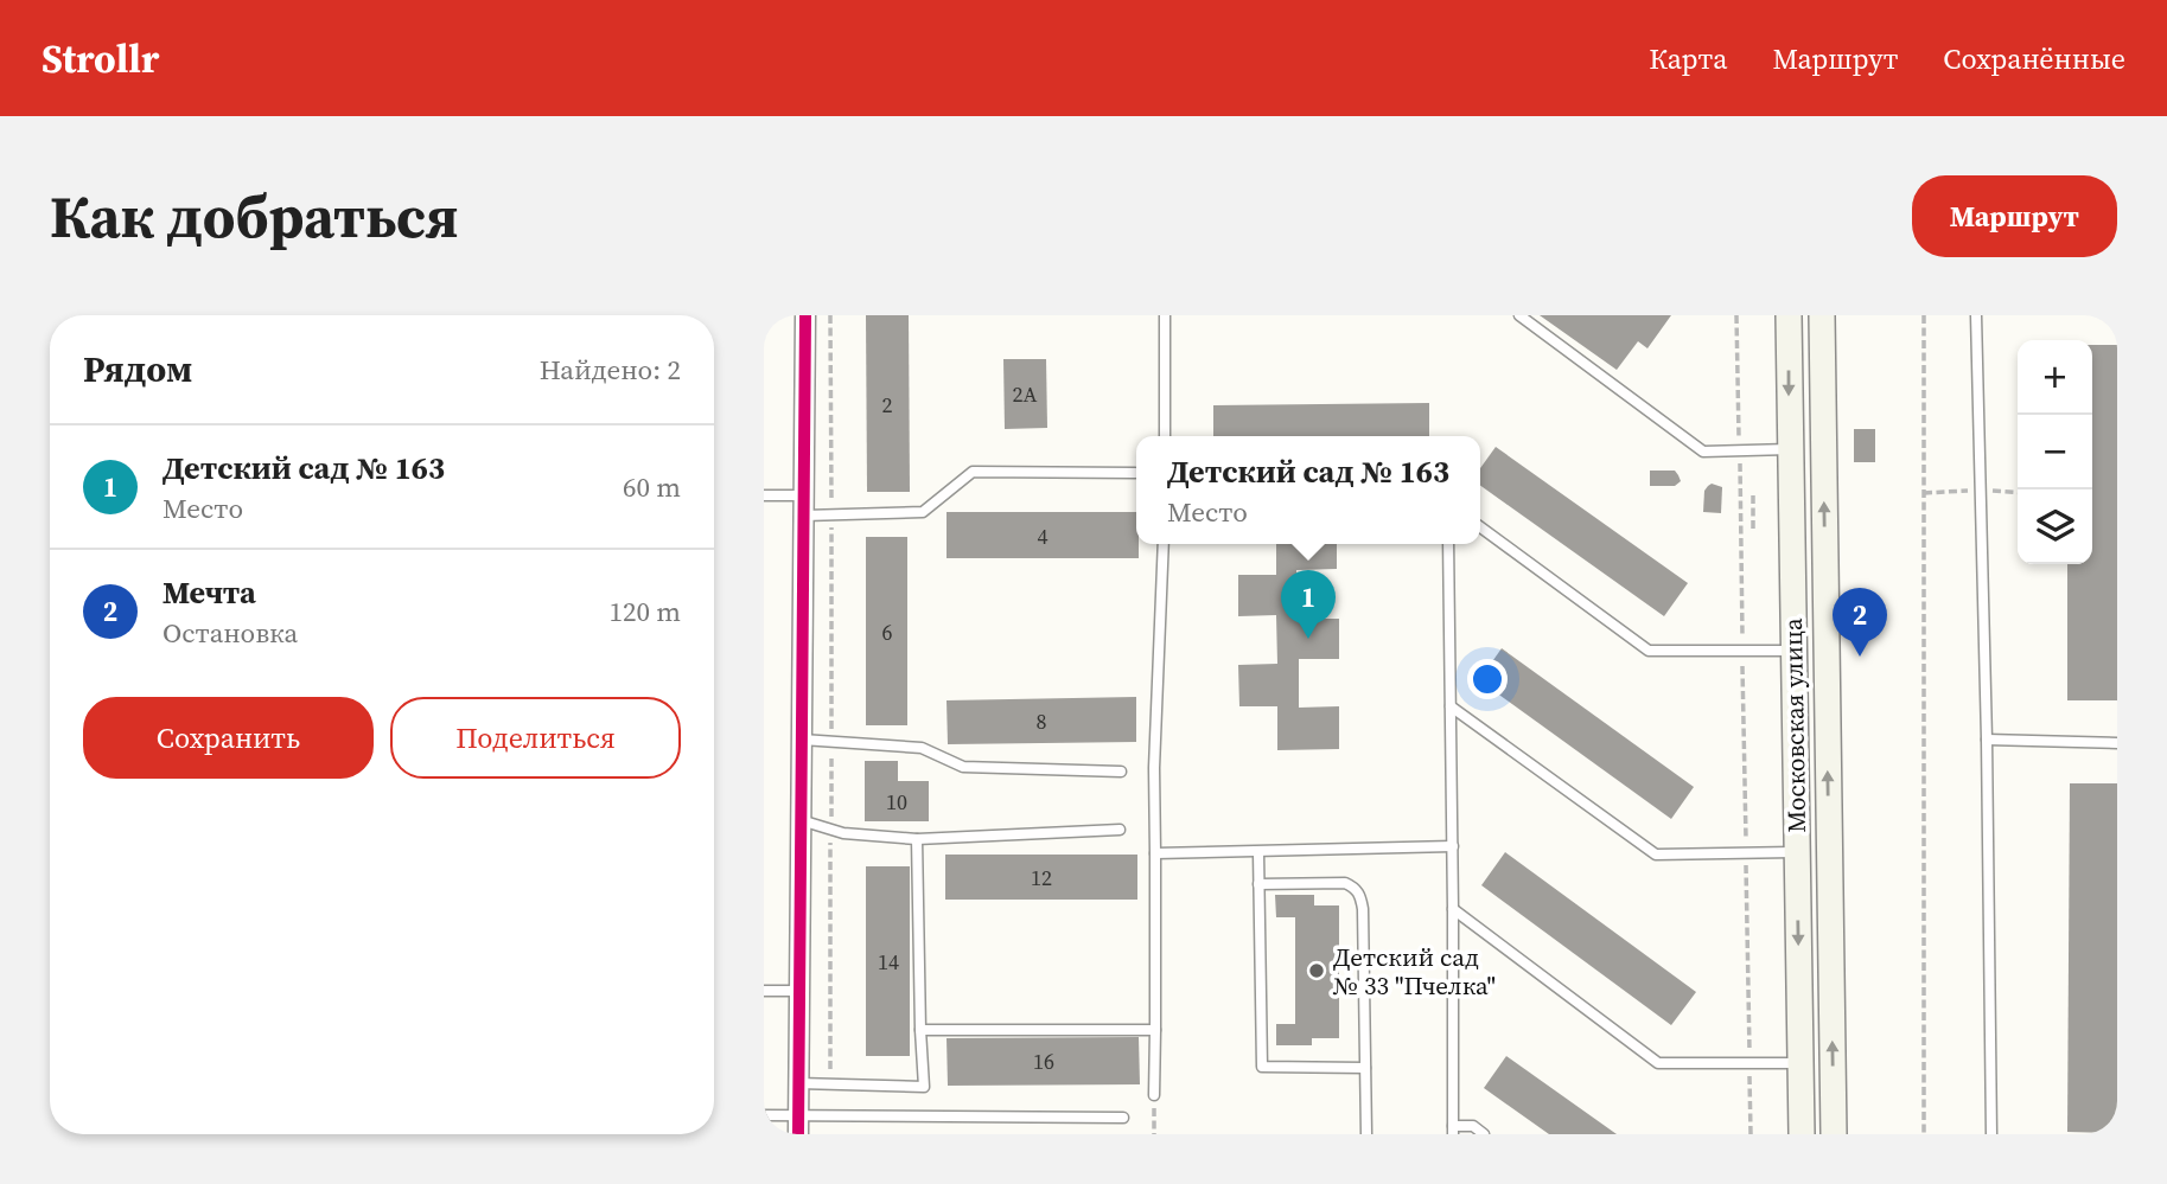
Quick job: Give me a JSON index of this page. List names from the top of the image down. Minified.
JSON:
{"streets":{"main road":["Московская улица"]},"places":["Детский сад № 33 \"Пчелка\""],"house_numbers":["2А","2","4","6","8","10","12","14","16"],"page":{"header":"Strollr","nav":["Карта","Маршрут","Сохранённые"],"buttons":["Маршрут",["Сохранить","Поделиться"]],"title":"Как добраться","heading":["Рядом","Найдено: 2"],"map_buttons":["+","−"],"list":[{"mark":"1","name":"Детский сад № 163","note":"Место","value":"60 m"},{"mark":"2","name":"Мечта","note":"Остановка","value":"120 m"}],"popup":["Детский сад № 163","Место"],"pins":["1","2"]}}
